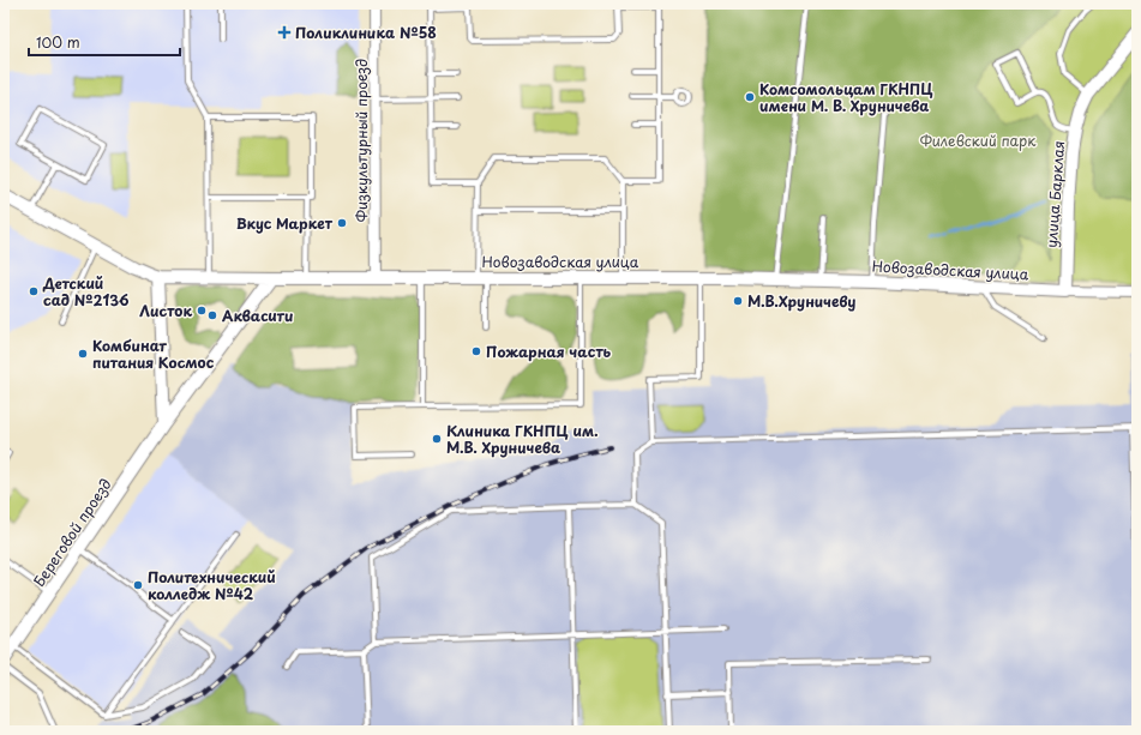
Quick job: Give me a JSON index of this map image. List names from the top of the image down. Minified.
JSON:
{"streets":{"street":["Физкультурный проезд","улица Барклая","Новозаводская улица","Береговой проезд"]},"crossings":[["Физкультурный проезд","Новозаводская улица"],["улица Барклая","Новозаводская улица"],["Новозаводская улица","Береговой проезд"]],"parks":["Филевский парк"],"places":{"health":["Поликлиника №58"],"other":["Комсомольцам ГКНПЦ имени М. В. Хруничева","Вкус Маркет","Детский сад №2136","М.В.Хруничеву","Листок","Аквасити","Пожарная часть","Комбинат питания Космос","Клиника ГКНПЦ им. М.В. Хруничева","Политехнический колледж №42"]},"scale_bar":"100 m"}
